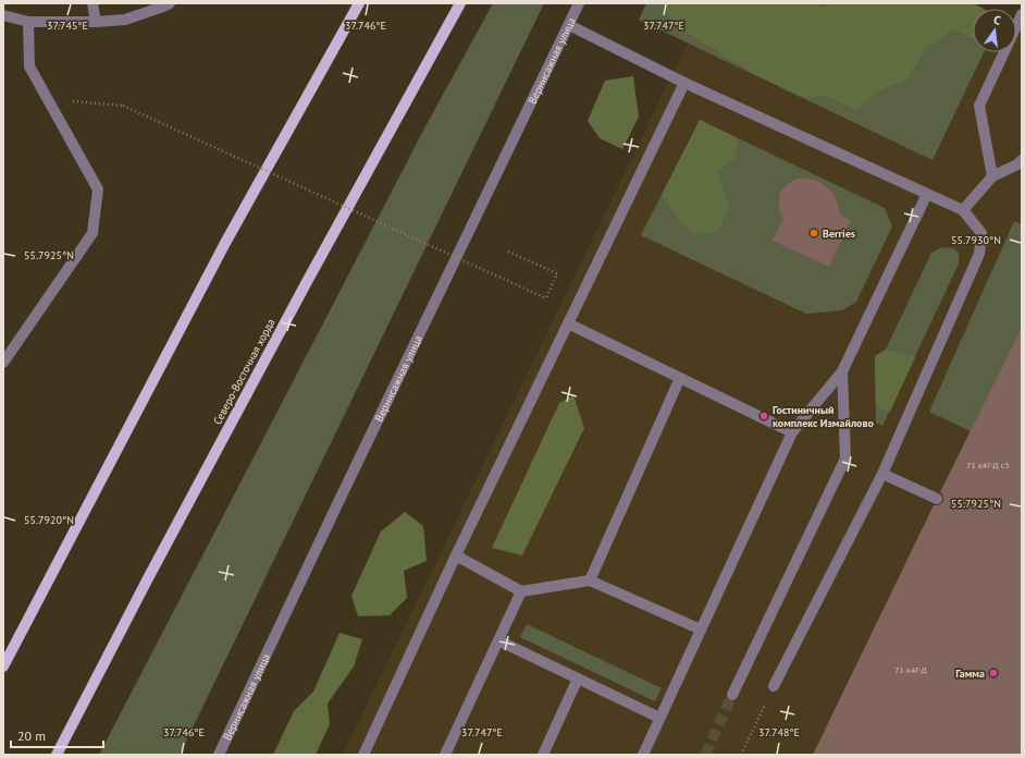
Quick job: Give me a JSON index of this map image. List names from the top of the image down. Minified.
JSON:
{"streets":{"main road":["Северо-Восточная хорда"],"street":["Вернисажная улица"]},"places":["Berries","Гостиничный комплекс Измайлово","Гамма"],"house_numbers":["71 к4Г-Д с5","71 к4Г-Д"],"scale_bar":"20 m","north":"top","coordinates":["37.745°E","37.746°E","37.747°E","55.7930°N","55.7925°N","55.7920°N","37.748°E"]}
